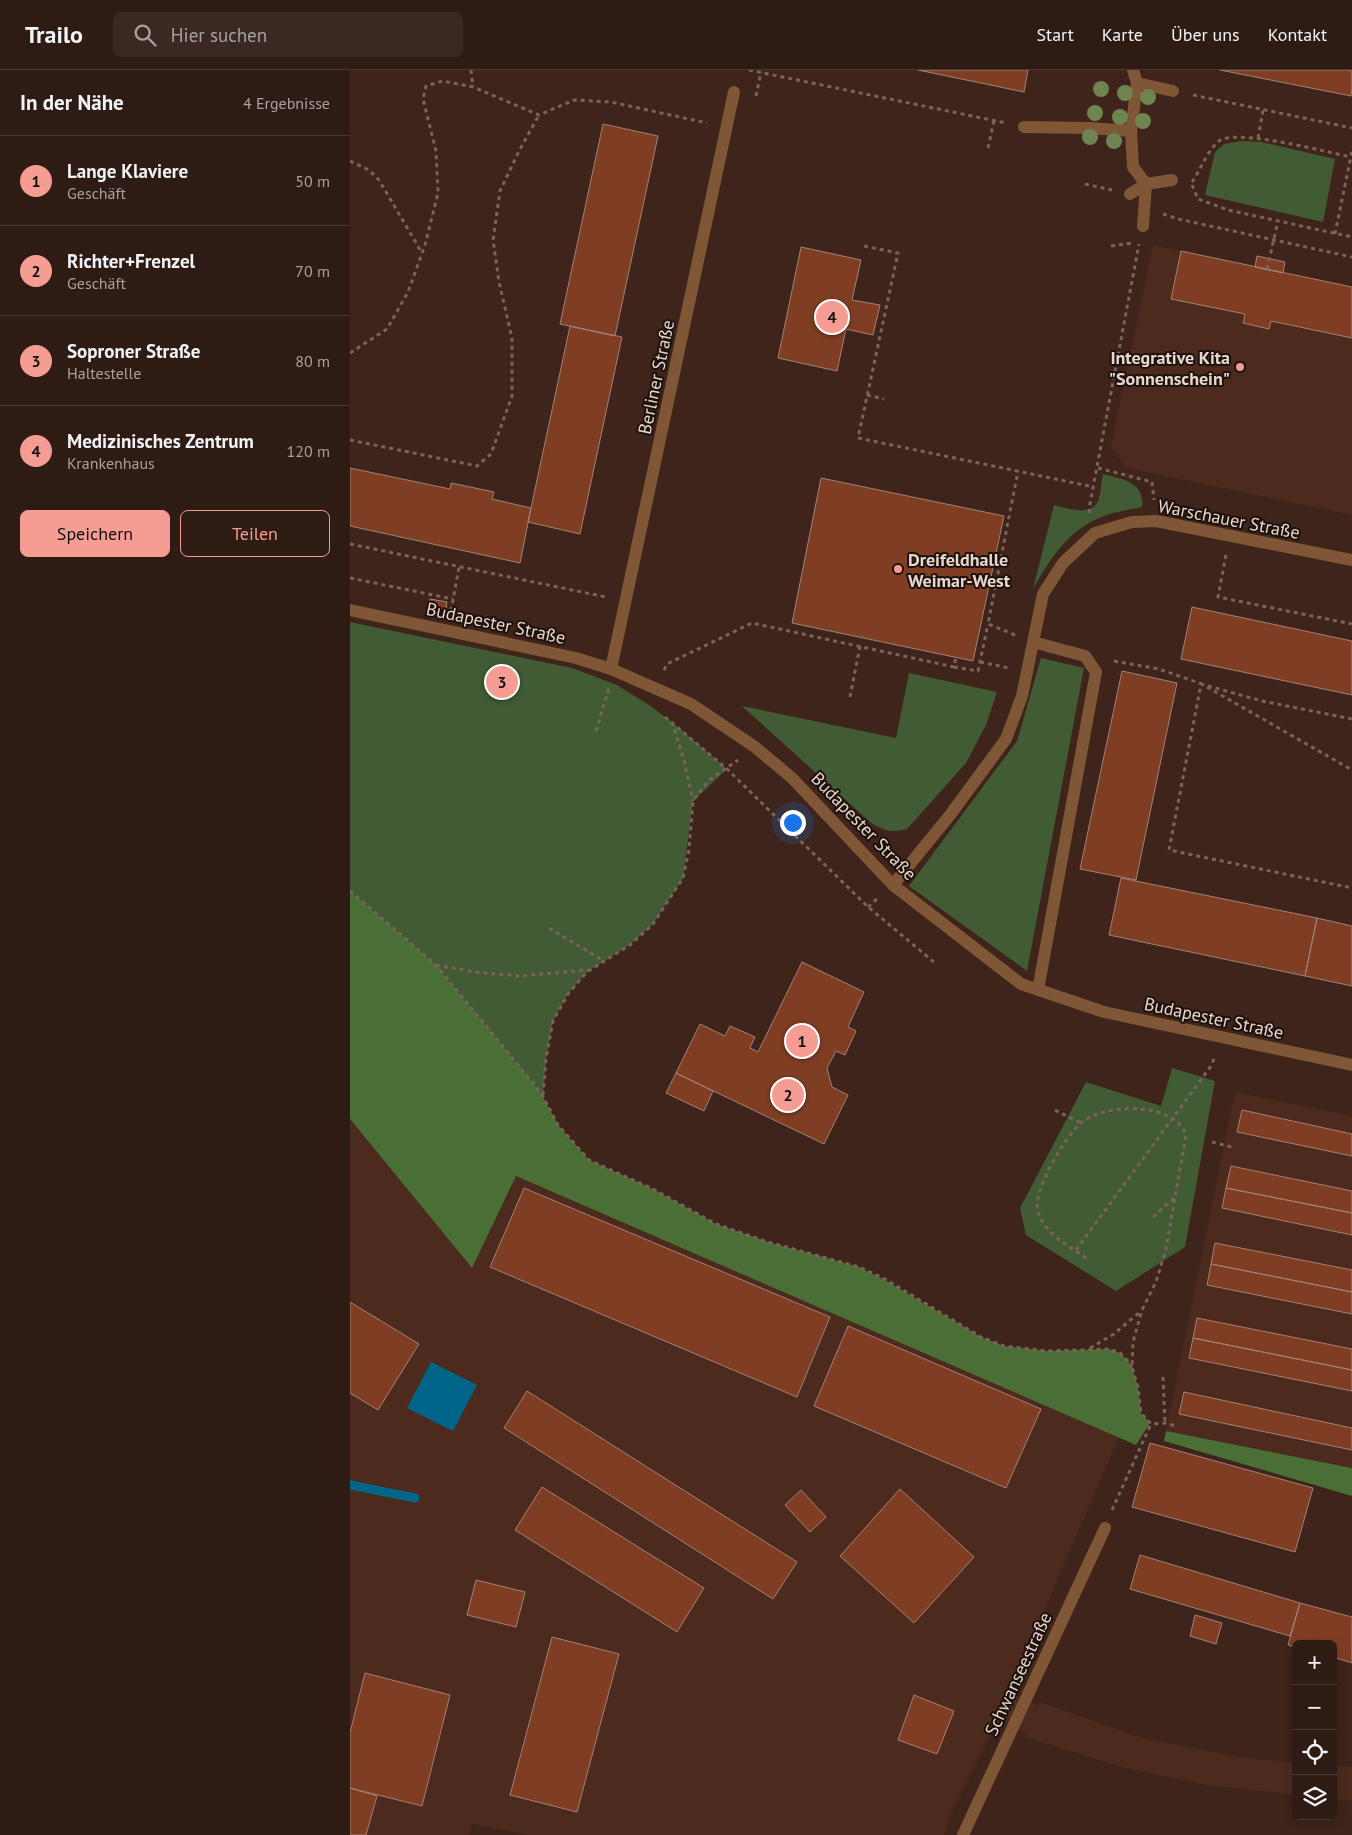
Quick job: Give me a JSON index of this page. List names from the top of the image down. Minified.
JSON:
{"streets":{"street":["Berliner Straße","Warschauer Straße","Budapester Straße","Schwanseestraße"]},"crossings":[["Berliner Straße","Budapester Straße"],["Warschauer Straße","Budapester Straße"]],"places":["Integrative Kita \"Sonnenschein\"","Dreifeldhalle Weimar-West"],"page":{"header":"Trailo","search":"Hier suchen","nav":["Start","Karte","Über uns","Kontakt"],"heading":["In der Nähe","4 Ergebnisse"],"list":[{"mark":"1","name":"Lange Klaviere","note":"Geschäft","value":"50 m"},{"mark":"2","name":"Richter+Frenzel","note":"Geschäft","value":"70 m"},{"mark":"3","name":"Soproner Straße","note":"Haltestelle","value":"80 m"},{"mark":"4","name":"Medizinisches Zentrum","note":"Krankenhaus","value":"120 m"}],"pins":["4","3","1","2"],"buttons":["Speichern","Teilen"],"map_buttons":["+","−"]}}
